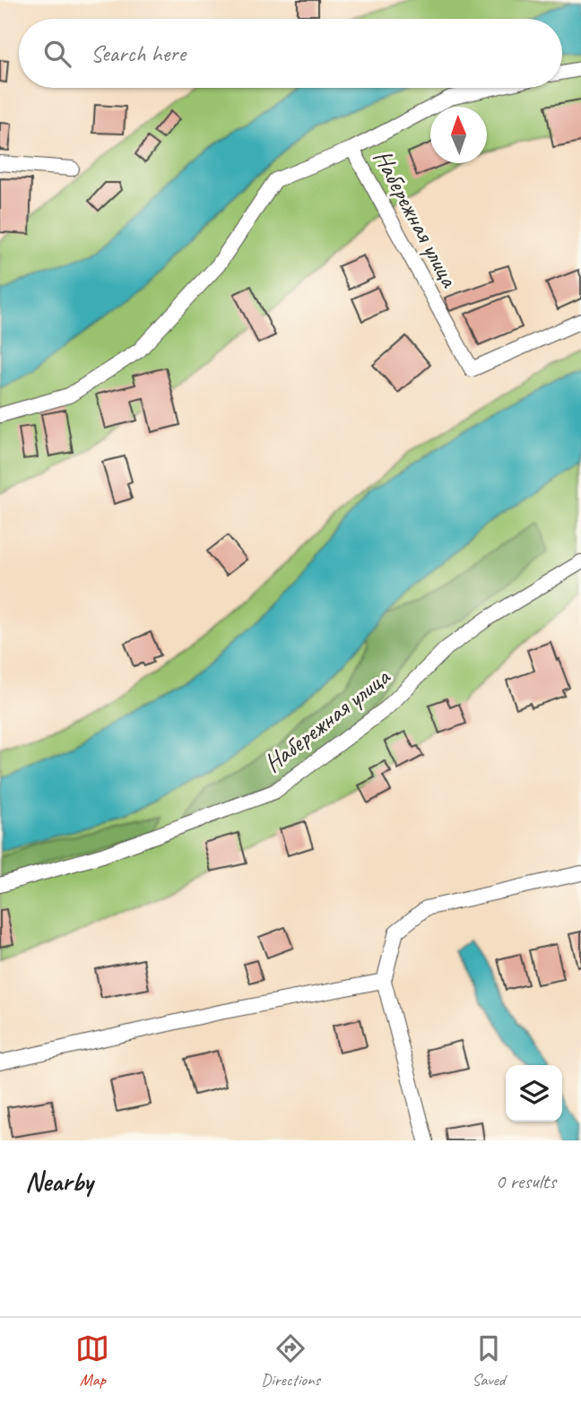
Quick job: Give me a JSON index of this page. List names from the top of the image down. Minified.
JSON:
{"streets":{"street":["Набережная улица"]},"north":"top","page":{"search":"Search here","heading":["Nearby","0 results"],"nav":["Map","Directions","Saved"]}}
